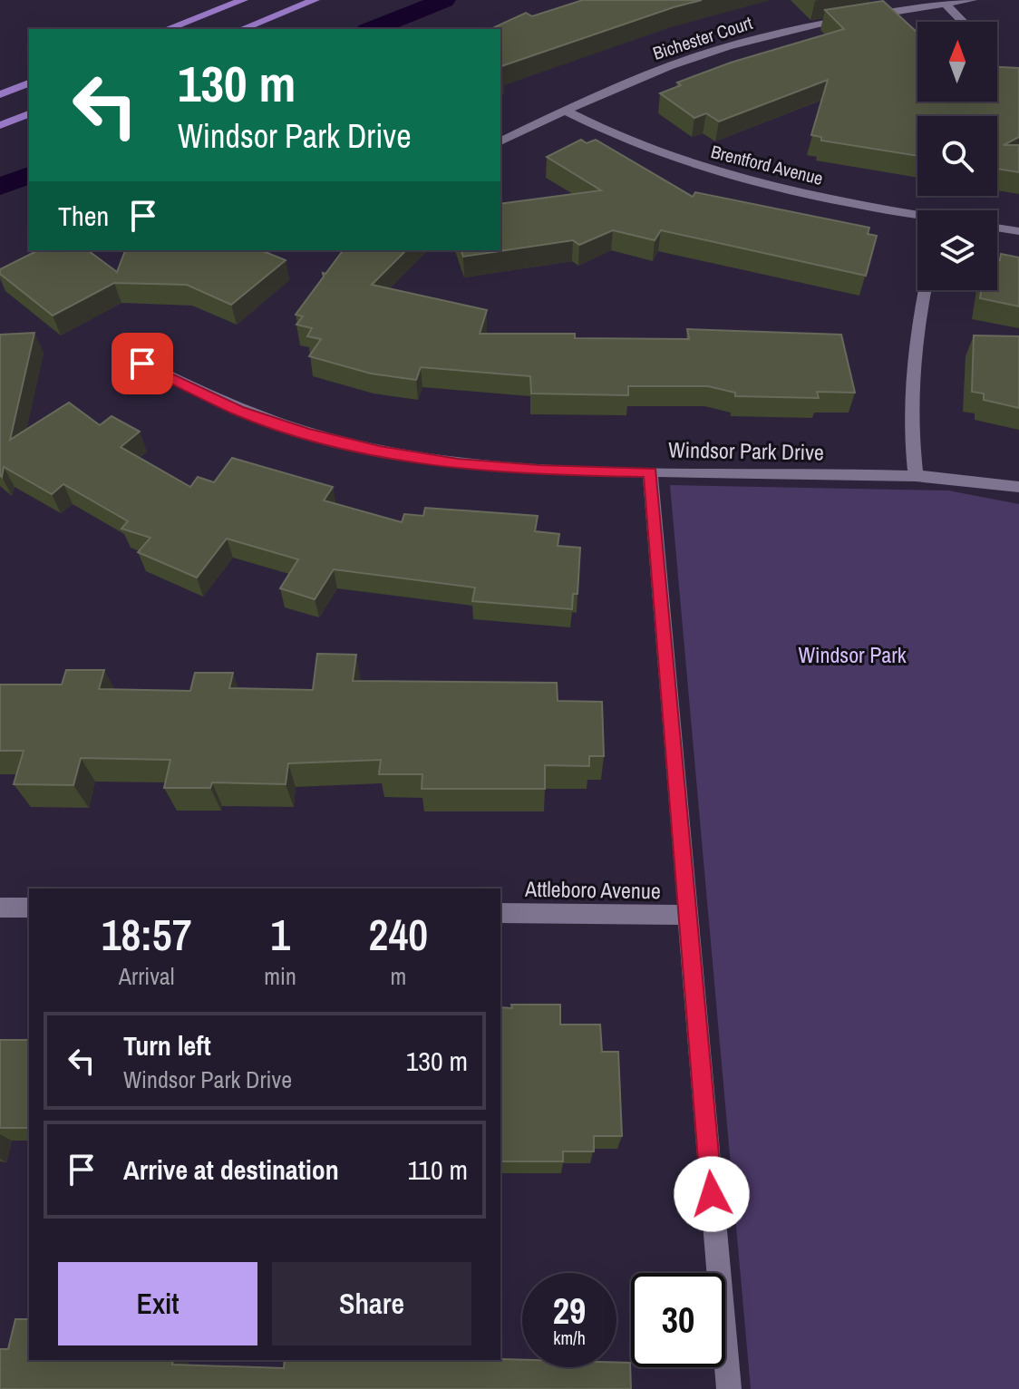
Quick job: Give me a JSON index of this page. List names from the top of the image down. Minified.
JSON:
{"streets":{"street":["Bichester Court","Brentford Avenue","Windsor Park Drive","Attleboro Avenue"]},"crossings":[["Bichester Court","Brentford Avenue"]],"parks":["Windsor Park"],"north":"top","page":{"turn":["130 m","Windsor Park Drive"],"then":"Then","eta":["18:57","Arrival","1","min","240","m"],"list":[{"name":"Turn left","note":"Windsor Park Drive","value":"130 m"},{"name":"Arrive at destination","value":"110 m"}],"buttons":["Exit","Share"],"speed":"29 km/h","limit":"30"}}
